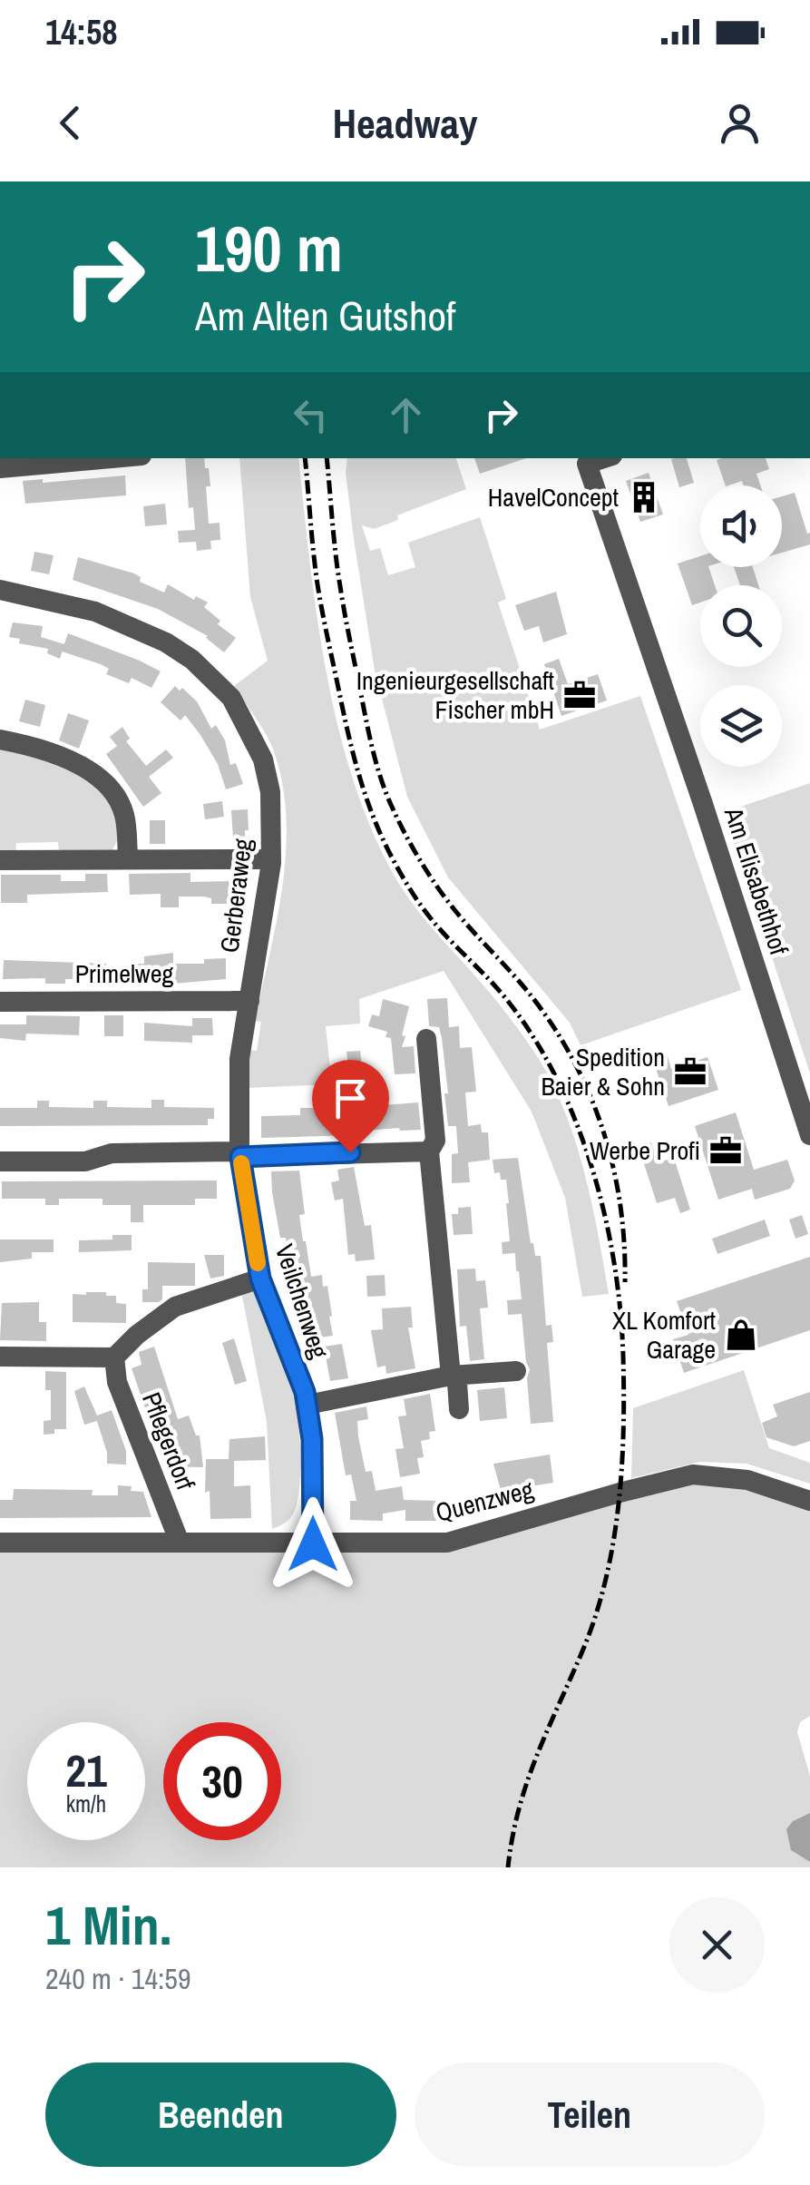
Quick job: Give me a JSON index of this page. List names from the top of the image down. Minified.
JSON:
{"streets":{"street":["Am Elisabethhof","Gerberaweg","Primelweg","Veilchenweg","Pflegerdorf","Quenzweg"]},"crossings":[["Gerberaweg","Primelweg"],["Gerberaweg","Veilchenweg"],["Veilchenweg","Quenzweg"],["Pflegerdorf","Quenzweg"]],"places":{"building":["HavelConcept"],"office":["Ingenieurgesellschaft Fischer mbH","Spedition Baier & Sohn","Werbe Profi"],"shop":["XL Komfort Garage"]},"page":{"status":"14:58","header":"Headway","turn":["190 m","Am Alten Gutshof"],"speed":"21 km/h","limit":"30","heading":["1 Min.","240 m · 14:59"],"buttons":["Beenden","Teilen"]}}
